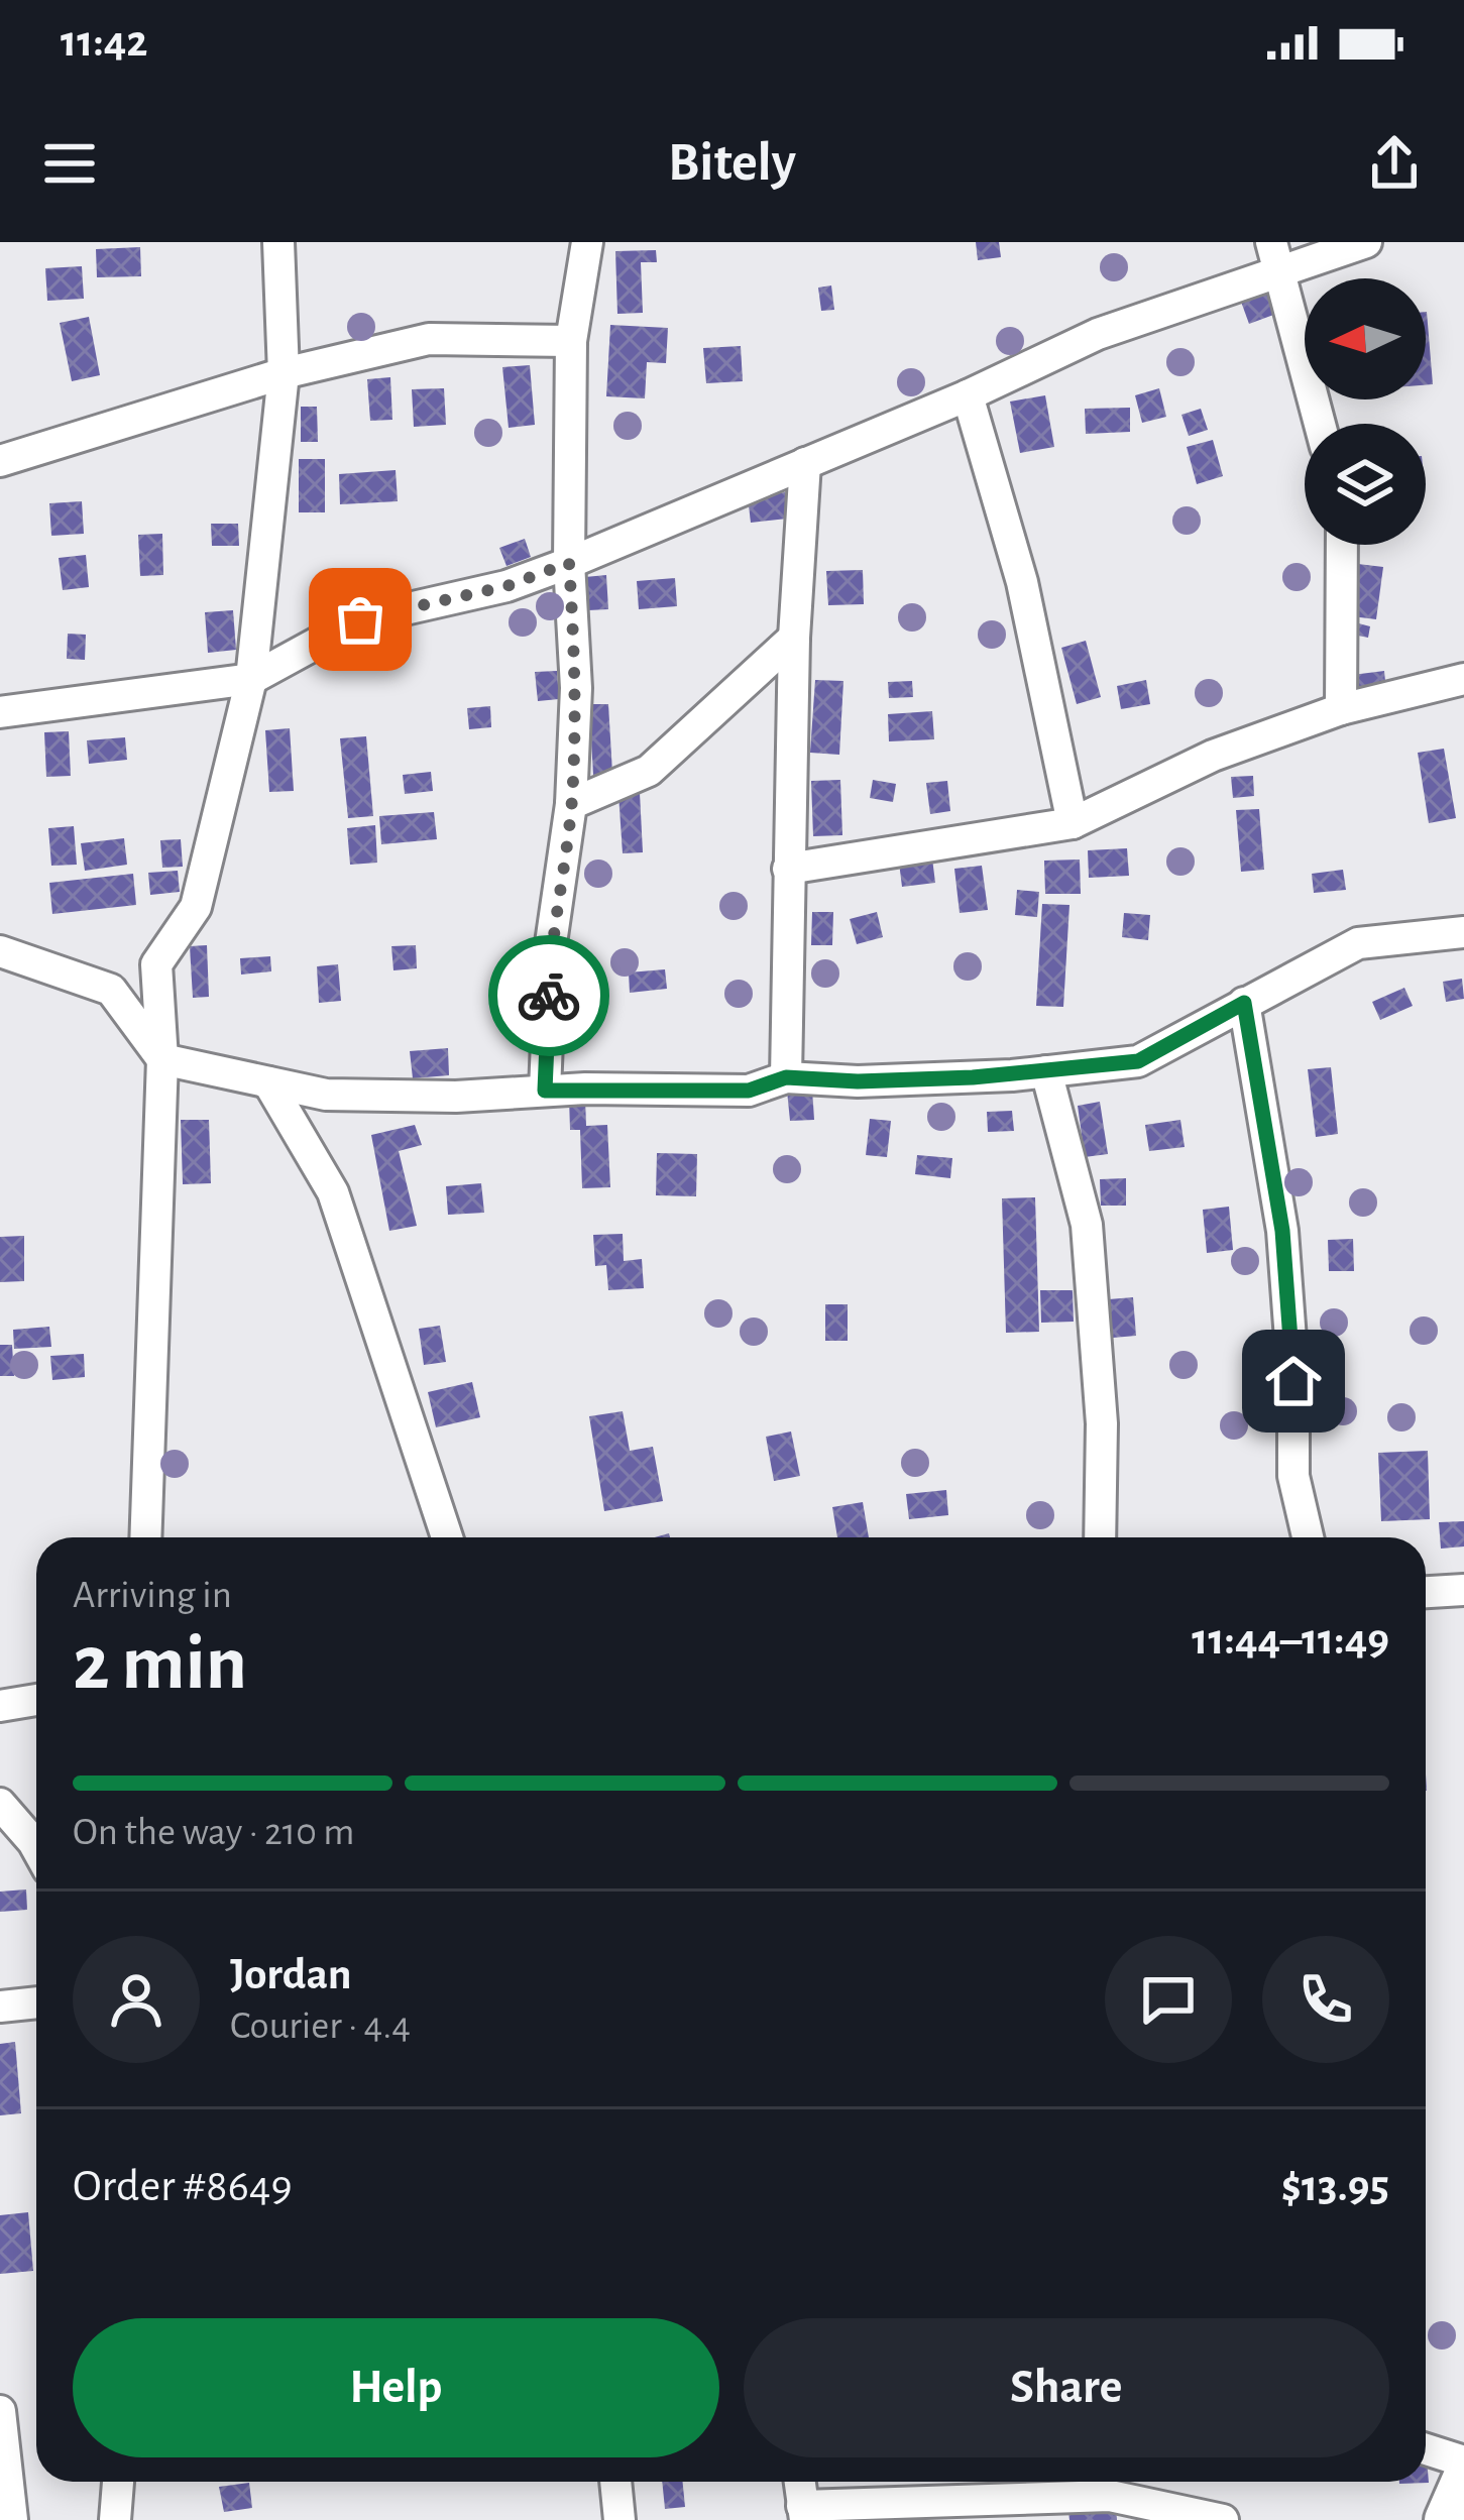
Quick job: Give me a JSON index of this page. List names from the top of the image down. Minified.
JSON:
{"north":"left","page":{"status":"11:42","header":"Bitely","heading":["2 min","Arriving in","11:44–11:49"],"panel":["Jordan","Courier · 4.4","Order #8649","$13.95"],"bar":"On the way · 210 m","buttons":["Help","Share"]}}
